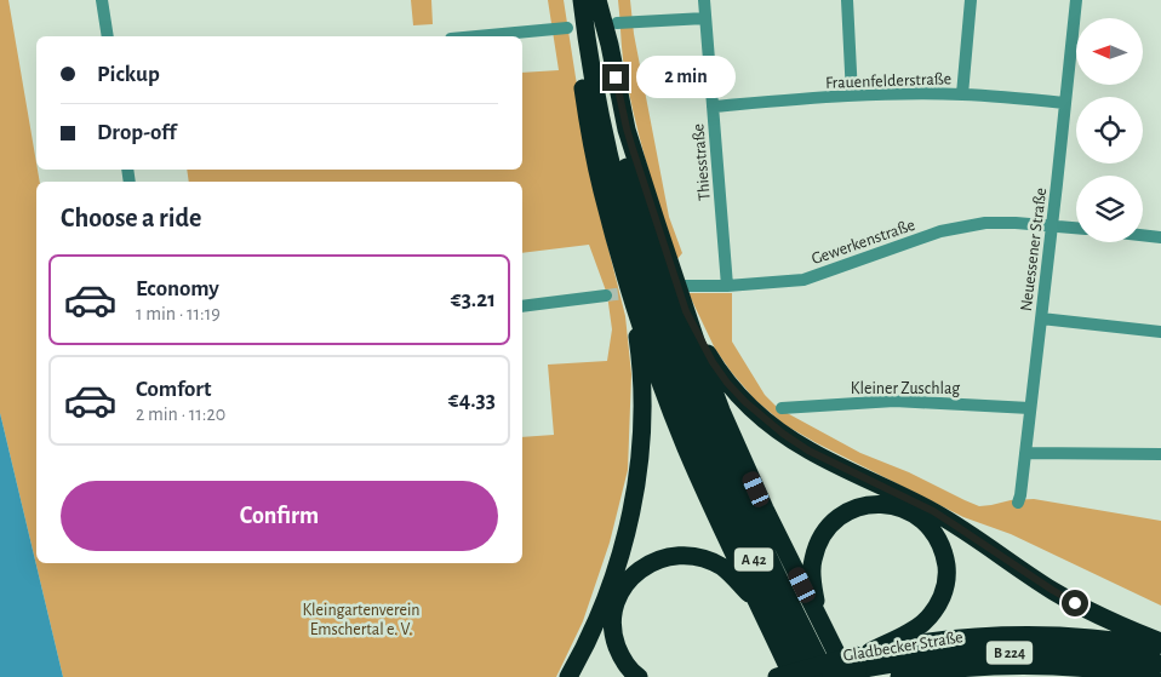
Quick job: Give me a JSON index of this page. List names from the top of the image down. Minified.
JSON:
{"streets":{"highway":["A 42","Gladbecker Straße","B 224"],"street":["Frauenfelderstraße","Thiesstraße","Gewerkenstraße","Neuessener Straße","Kleiner Zuschlag"]},"crossings":[["Frauenfelderstraße","Thiesstraße"],["Frauenfelderstraße","Neuessener Straße"],["Thiesstraße","Gewerkenstraße"],["Gewerkenstraße","Neuessener Straße"],["Neuessener Straße","Kleiner Zuschlag"],["A 42","Gladbecker Straße"]],"parks":["Kleingartenverein Emschertal e. V."],"north":"left","page":{"banner":["Pickup","Drop-off"],"bubble":"2 min","heading":"Choose a ride","list":[{"name":"Economy","note":"1 min · 11:19","value":"€3.21"},{"name":"Comfort","note":"2 min · 11:20","value":"€4.33"}],"buttons":"Confirm"}}
